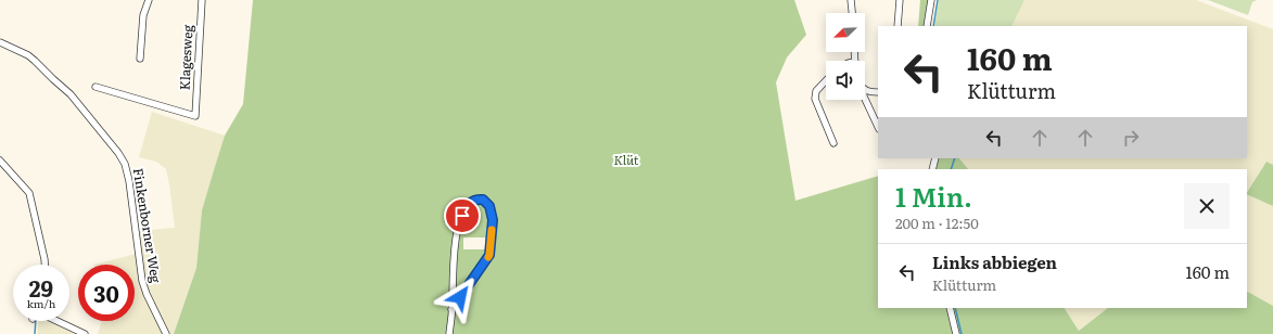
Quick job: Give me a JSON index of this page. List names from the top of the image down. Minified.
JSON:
{"streets":{"street":["Klagesweg","Finkenborner Weg"]},"parks":["Klüt"],"north":"bottom left","page":{"turn":["160 m","Klütturm"],"heading":["1 Min.","200 m · 12:50"],"list":[{"name":"Links abbiegen","note":"Klütturm","value":"160 m"}],"speed":"29 km/h","limit":"30"}}
